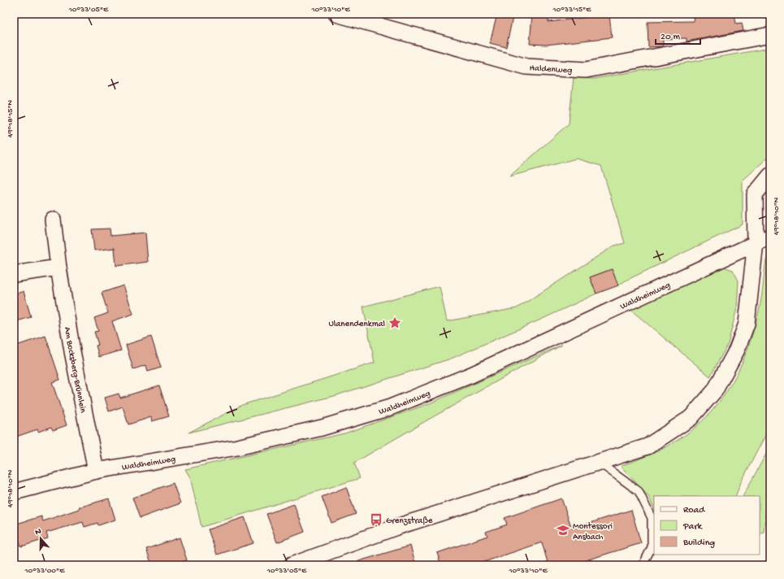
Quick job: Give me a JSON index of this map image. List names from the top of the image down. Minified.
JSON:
{"streets":{"street":["Haldenweg","Waldheimweg","Am Bocksberg-Brünnlein"]},"crossings":[["Waldheimweg","Am Bocksberg-Brünnlein"]],"places":{"place":["Ulanendenkmal"],"bus stop":["Grenzstraße"],"school or university":["Montessori Ansbach"]},"legend":["Road","Park","Building"],"scale_bar":"20 m","north":"top","coordinates":["10°33'05\"E","10°33'10\"E","10°33'15\"E","49°18'15\"N","49°18'10\"N","10°33'00\"E"]}
